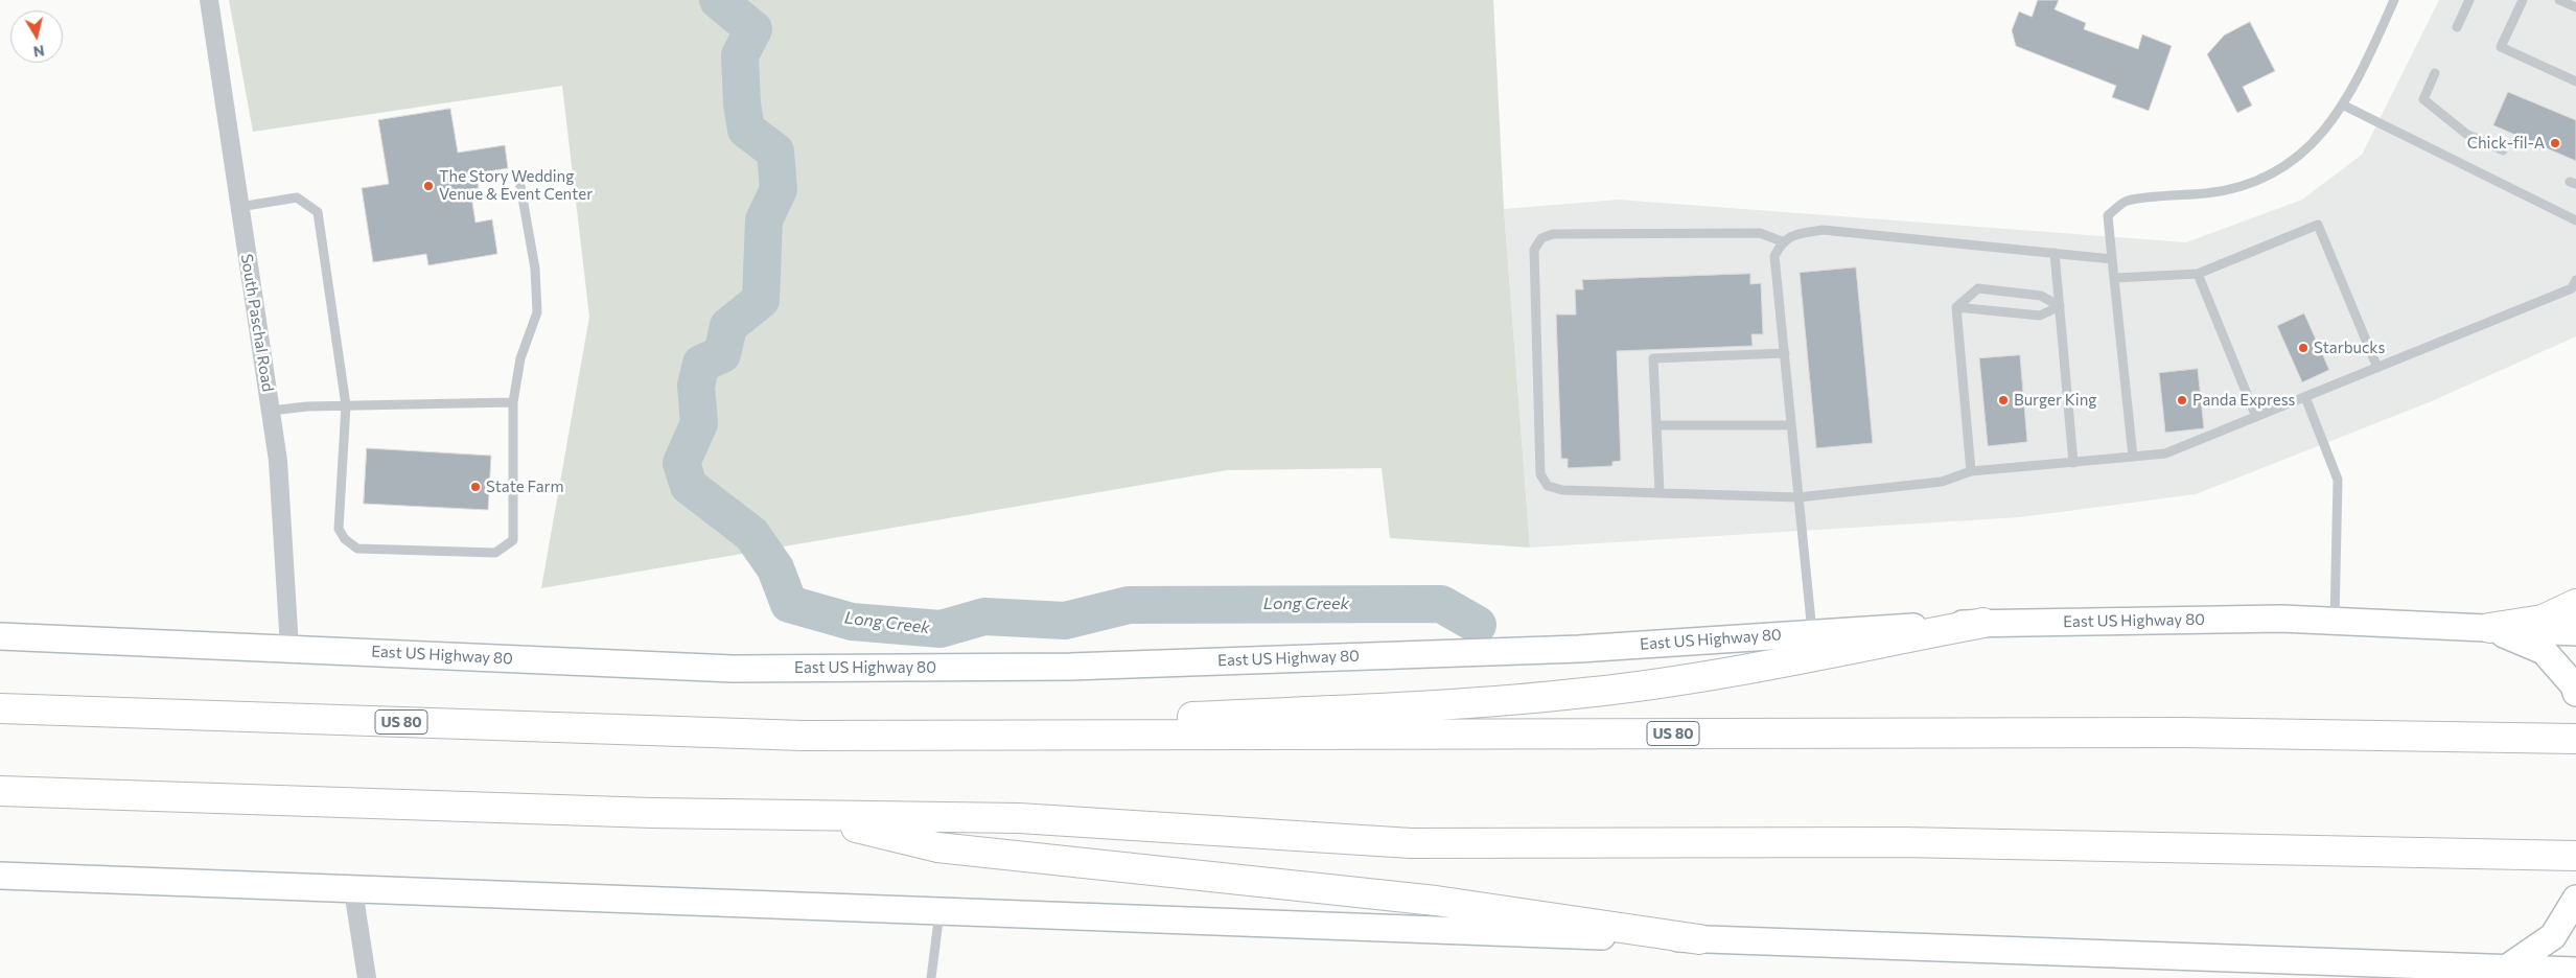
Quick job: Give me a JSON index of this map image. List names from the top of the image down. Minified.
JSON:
{"streets":{"main road":["East US Highway 80","US 80"],"street":["South Paschal Road"]},"crossings":[["South Paschal Road","East US Highway 80"]],"water":["Long Creek"],"places":["Chick-fil-A","The Story Wedding Venue & Event Center","Starbucks","Burger King","Panda Express","State Farm"],"north":"bottom"}
